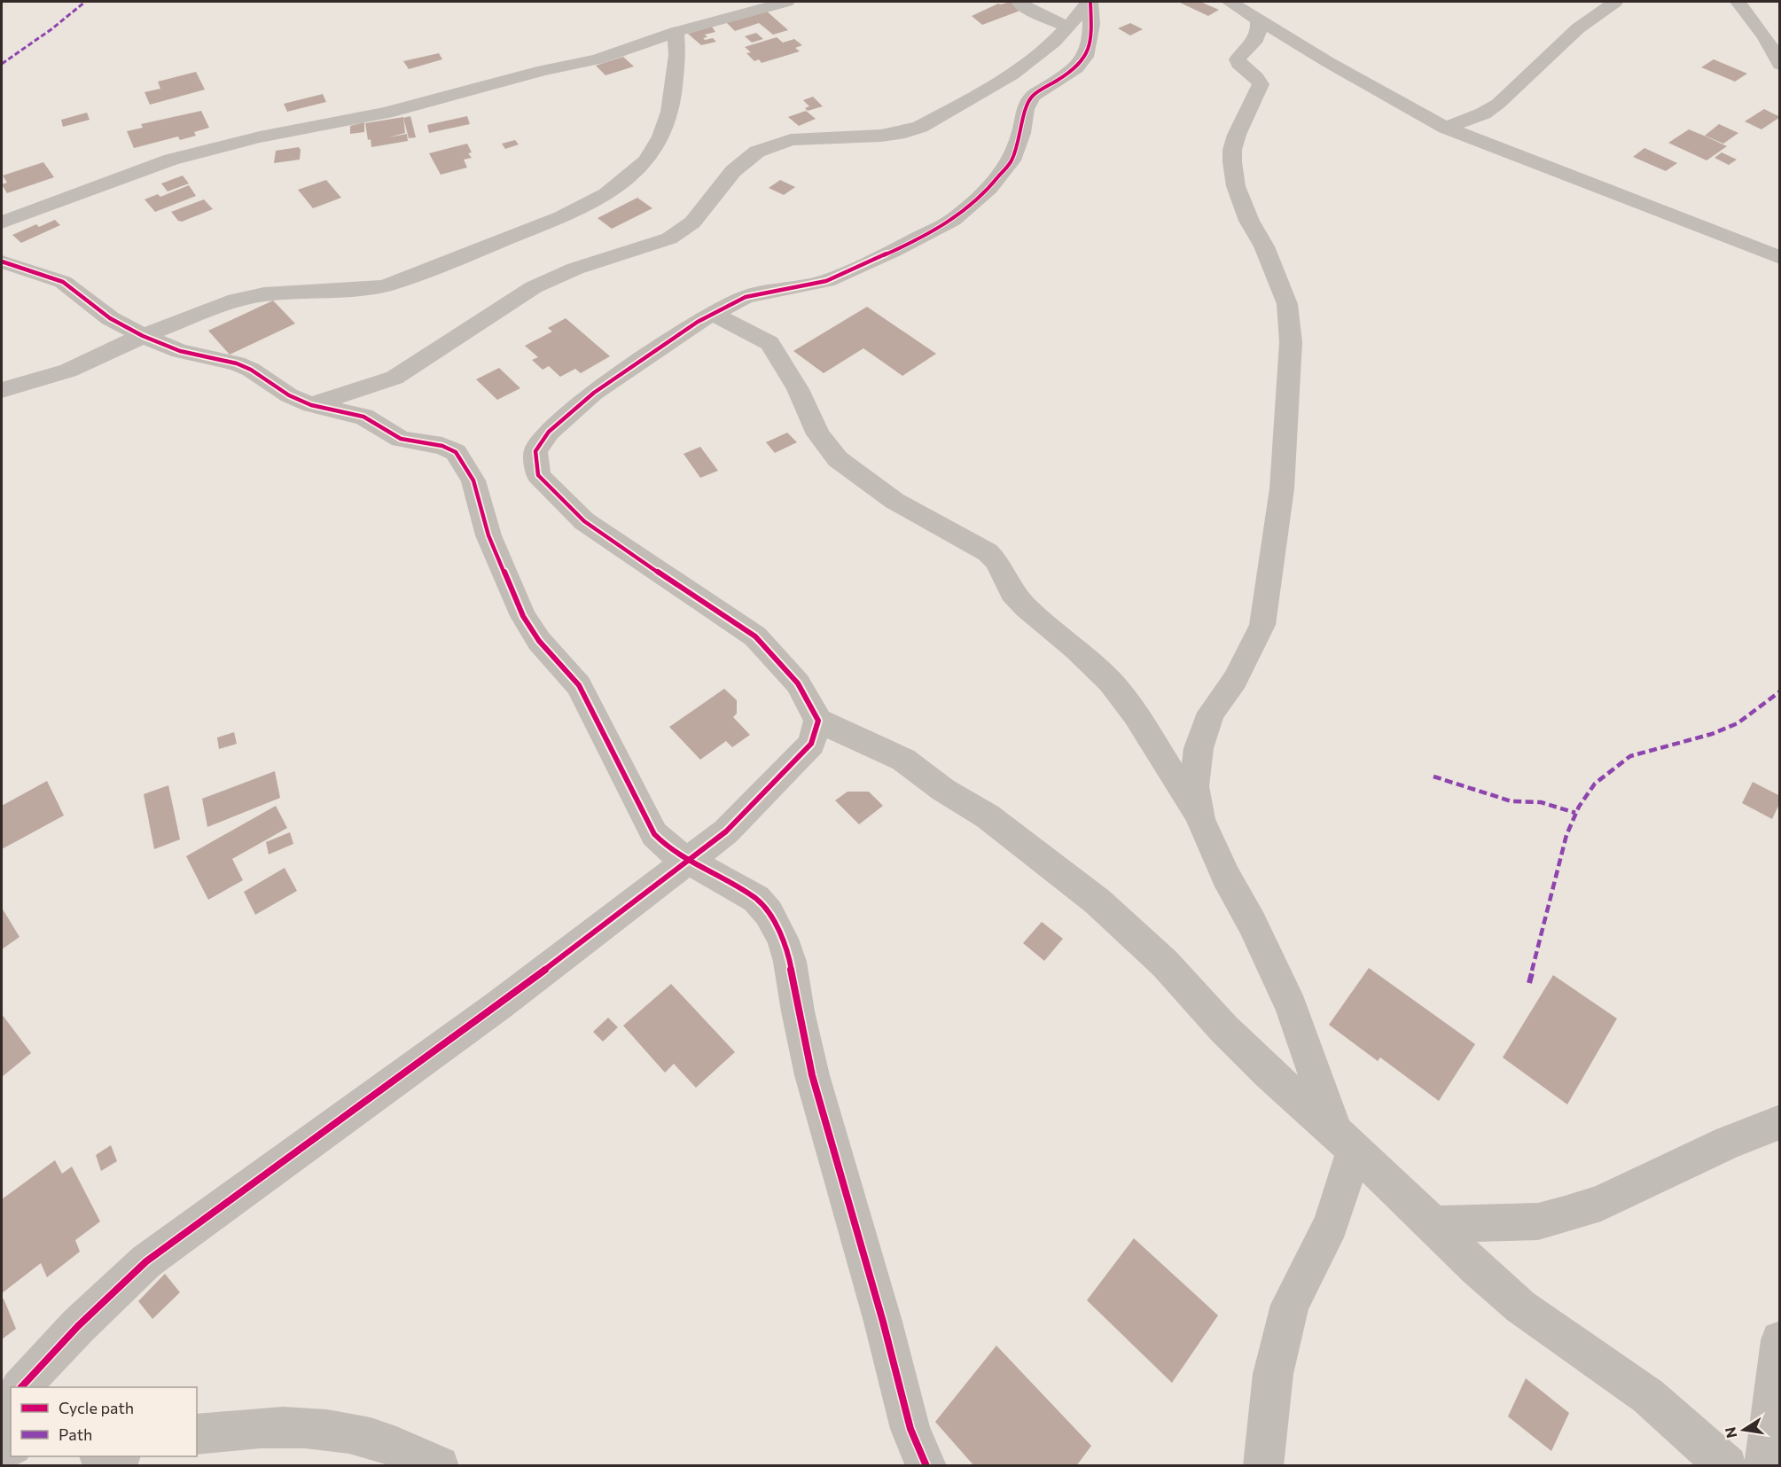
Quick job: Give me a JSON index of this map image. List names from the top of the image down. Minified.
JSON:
{"legend":["Cycle path","Path"],"north":"left"}
